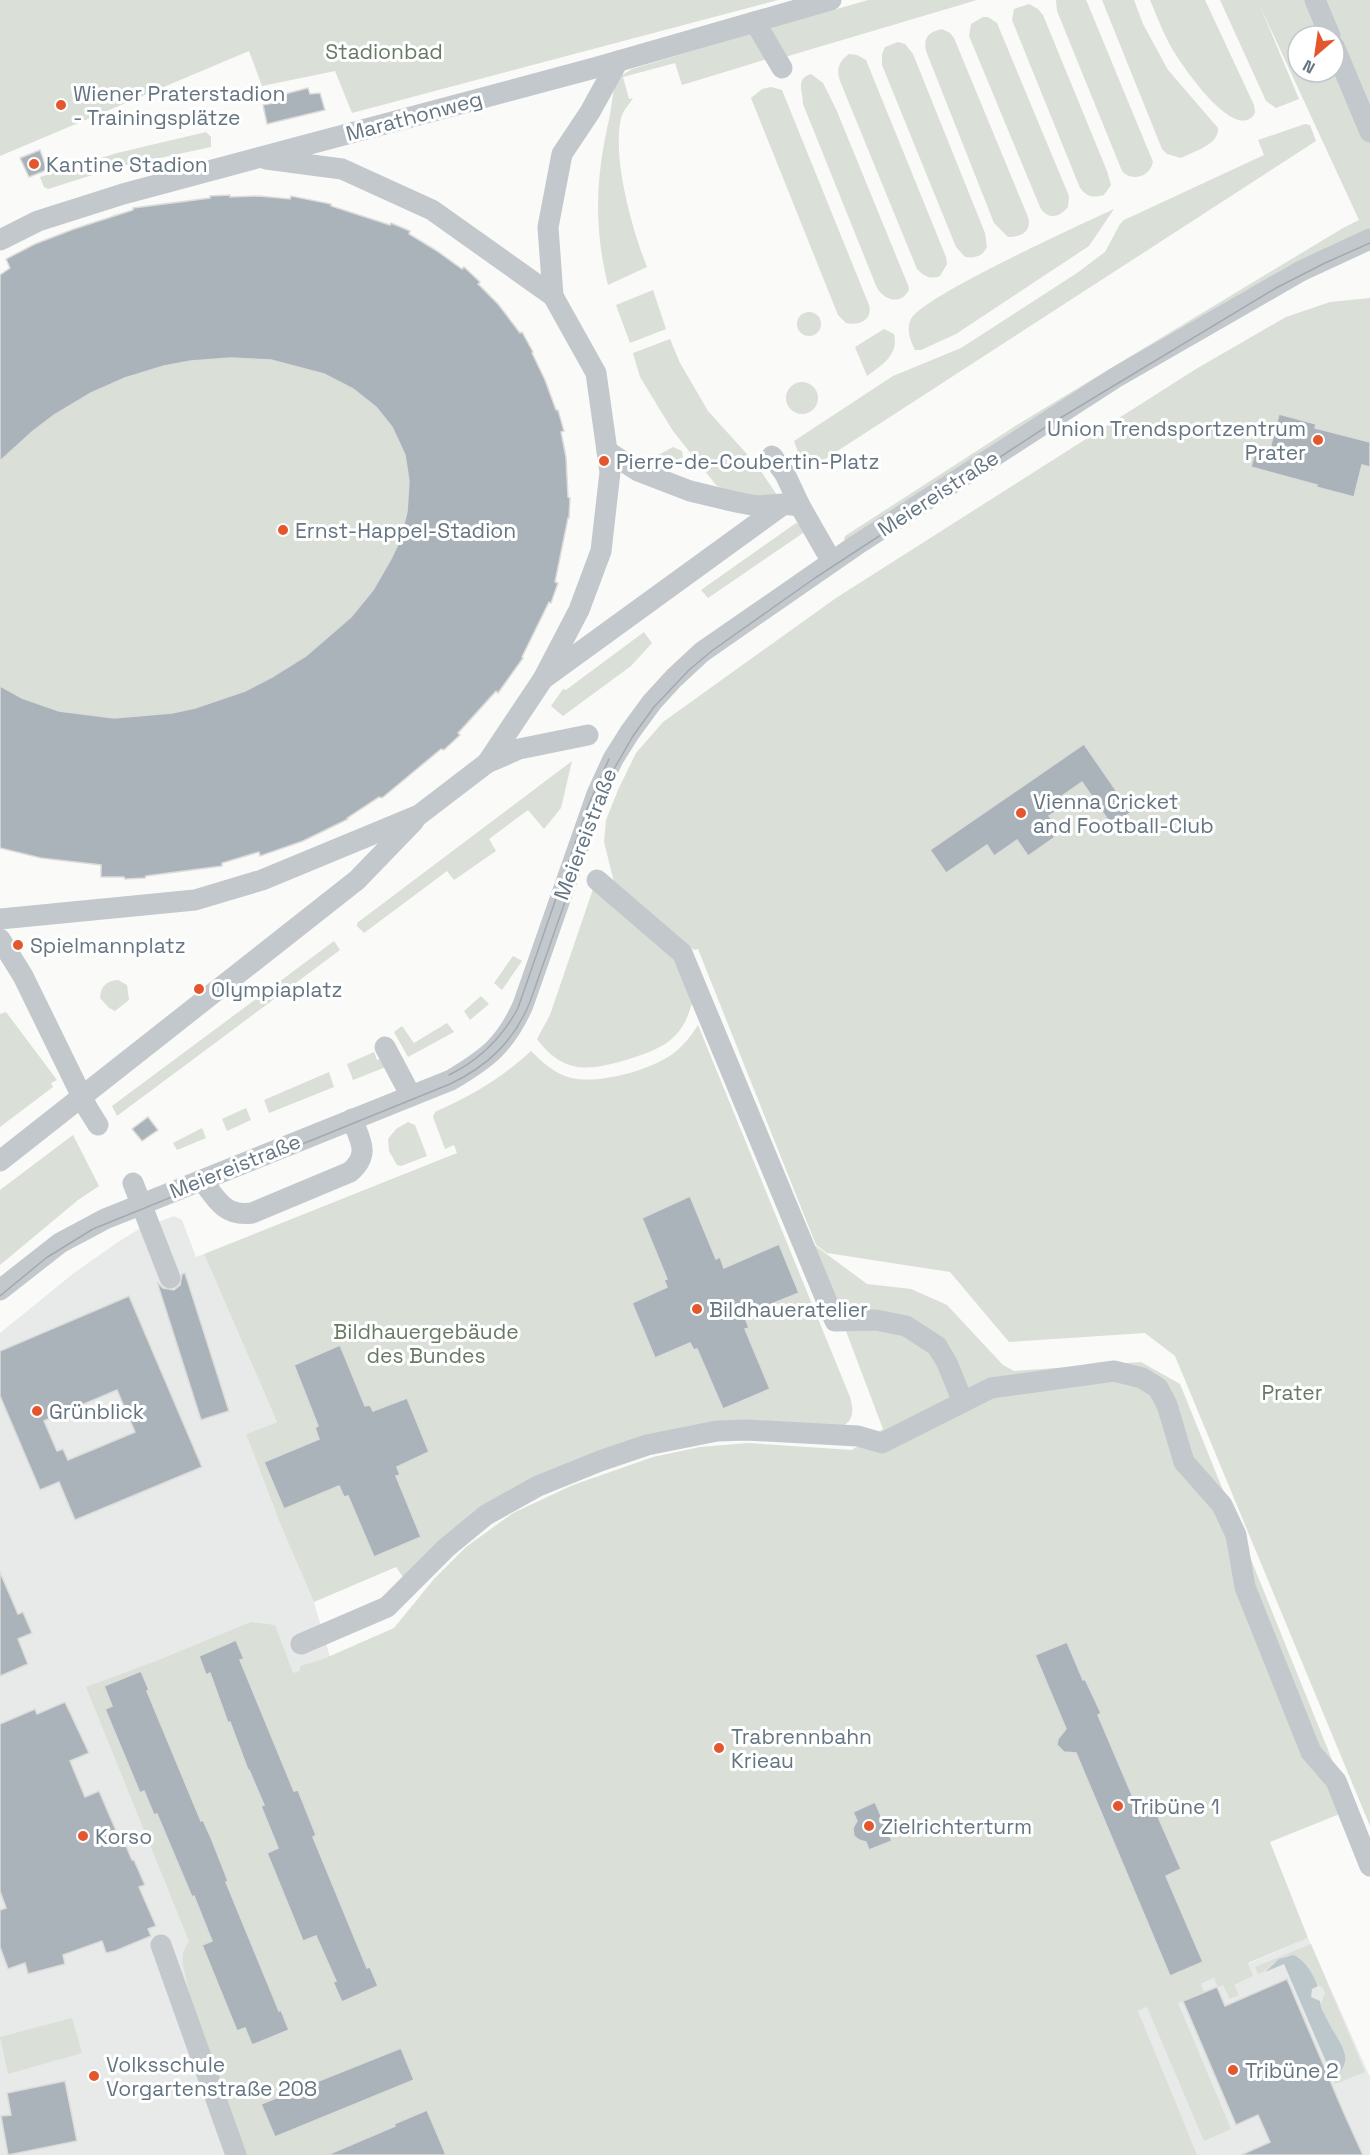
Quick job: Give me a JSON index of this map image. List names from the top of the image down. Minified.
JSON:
{"streets":{"street":["Marathonweg","Meiereistraße"]},"parks":["Stadionbad","Bildhauergebäude des Bundes","Prater"],"places":["Wiener Praterstadion - Trainingsplätze","Kantine Stadion","Union Trendsportzentrum Prater","Pierre-de-Coubertin-Platz","Ernst-Happel-Stadion","Vienna Cricket and Football-Club","Spielmannplatz","Olympiaplatz","Bildhaueratelier","Grünblick","Trabrennbahn Krieau","Tribüne 1","Zielrichterturm","Korso","Tribüne 2","Volksschule Vorgartenstraße 208"],"north":"bottom left"}
